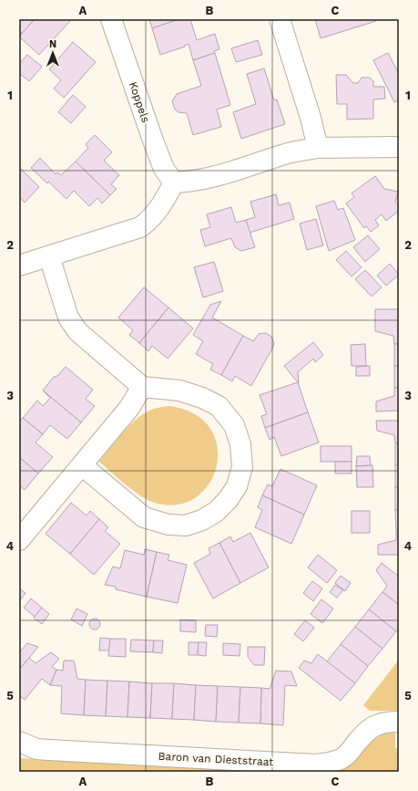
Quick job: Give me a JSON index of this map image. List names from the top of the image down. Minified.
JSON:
{"streets":{"street":["Koppels","Baron van Dieststraat"]},"north":"top","grid":{"columns":["A","B","C"],"rows":["1","2","3","4","5"]}}
